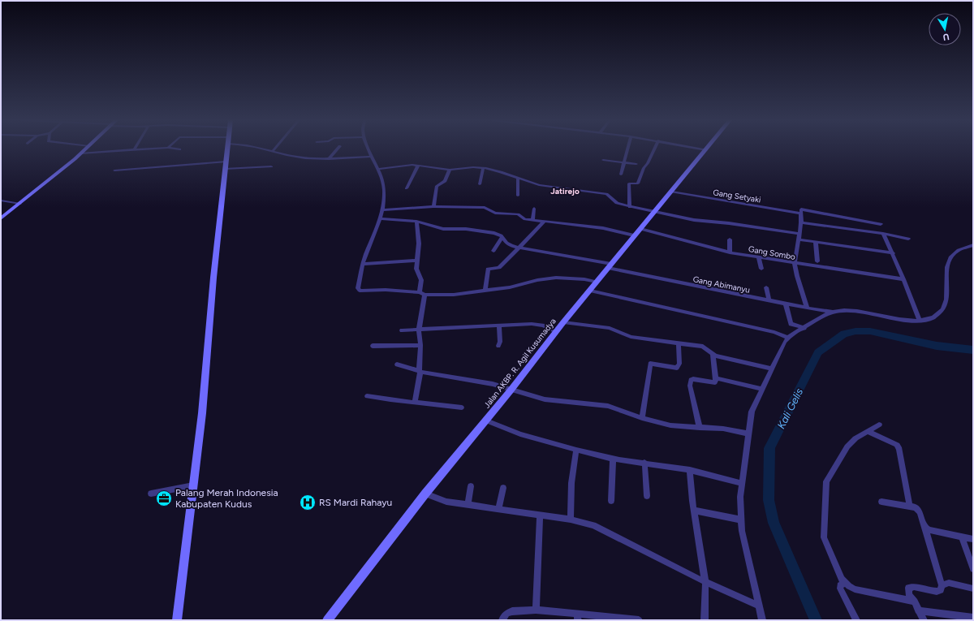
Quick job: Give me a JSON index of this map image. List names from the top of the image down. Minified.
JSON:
{"streets":{"main road":["Jalan AKBP. R. Agil Kusumadya"],"street":["Gang Setyaki","Gang Sombo","Gang Abimanyu"]},"crossings":[["Gang Setyaki","Jalan AKBP. R. Agil Kusumadya"],["Gang Sombo","Jalan AKBP. R. Agil Kusumadya"],["Gang Abimanyu","Jalan AKBP. R. Agil Kusumadya"]],"districts":["Jatirejo"],"water":["Kali Gelis"],"places":{"office":["Palang Merah Indonesia Kabupaten Kudus"],"hospital":["RS Mardi Rahayu"]},"north":"bottom"}
